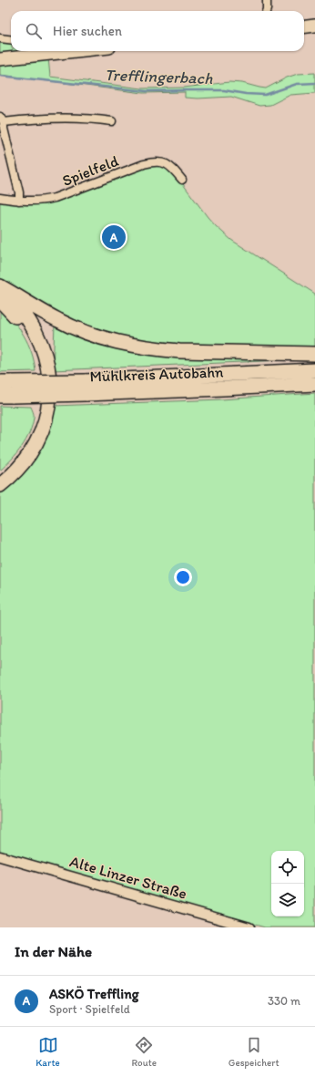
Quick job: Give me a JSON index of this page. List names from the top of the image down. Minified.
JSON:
{"streets":{"highway":["Mühlkreis Autobahn"],"street":["Spielfeld","Alte Linzer Straße"]},"water":["Trefflingerbach"],"page":{"search":"Hier suchen","pins":"A","heading":"In der Nähe","list":[{"mark":"A","name":"ASKÖ Treffling","note":"Sport · Spielfeld","value":"330 m"}],"nav":["Karte","Route","Gespeichert"]}}
